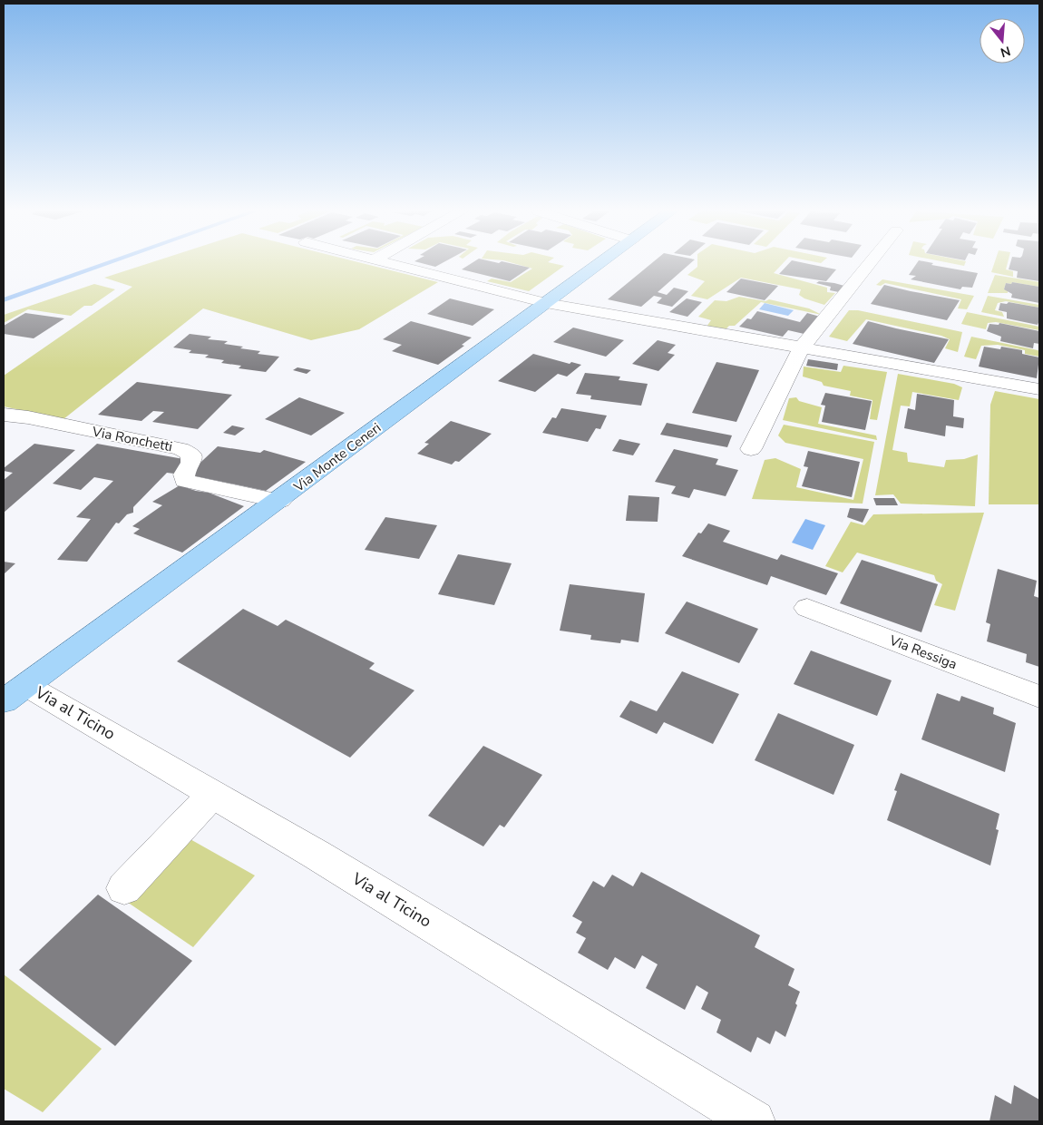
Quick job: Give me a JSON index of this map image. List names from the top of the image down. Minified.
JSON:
{"streets":{"main road":["Via Monte Ceneri"],"street":["Via Ronchetti","Via Ressiga","Via al Ticino"]},"crossings":[["Via Ronchetti","Via Monte Ceneri"],["Via Monte Ceneri","Via al Ticino"]],"north":"bottom"}
